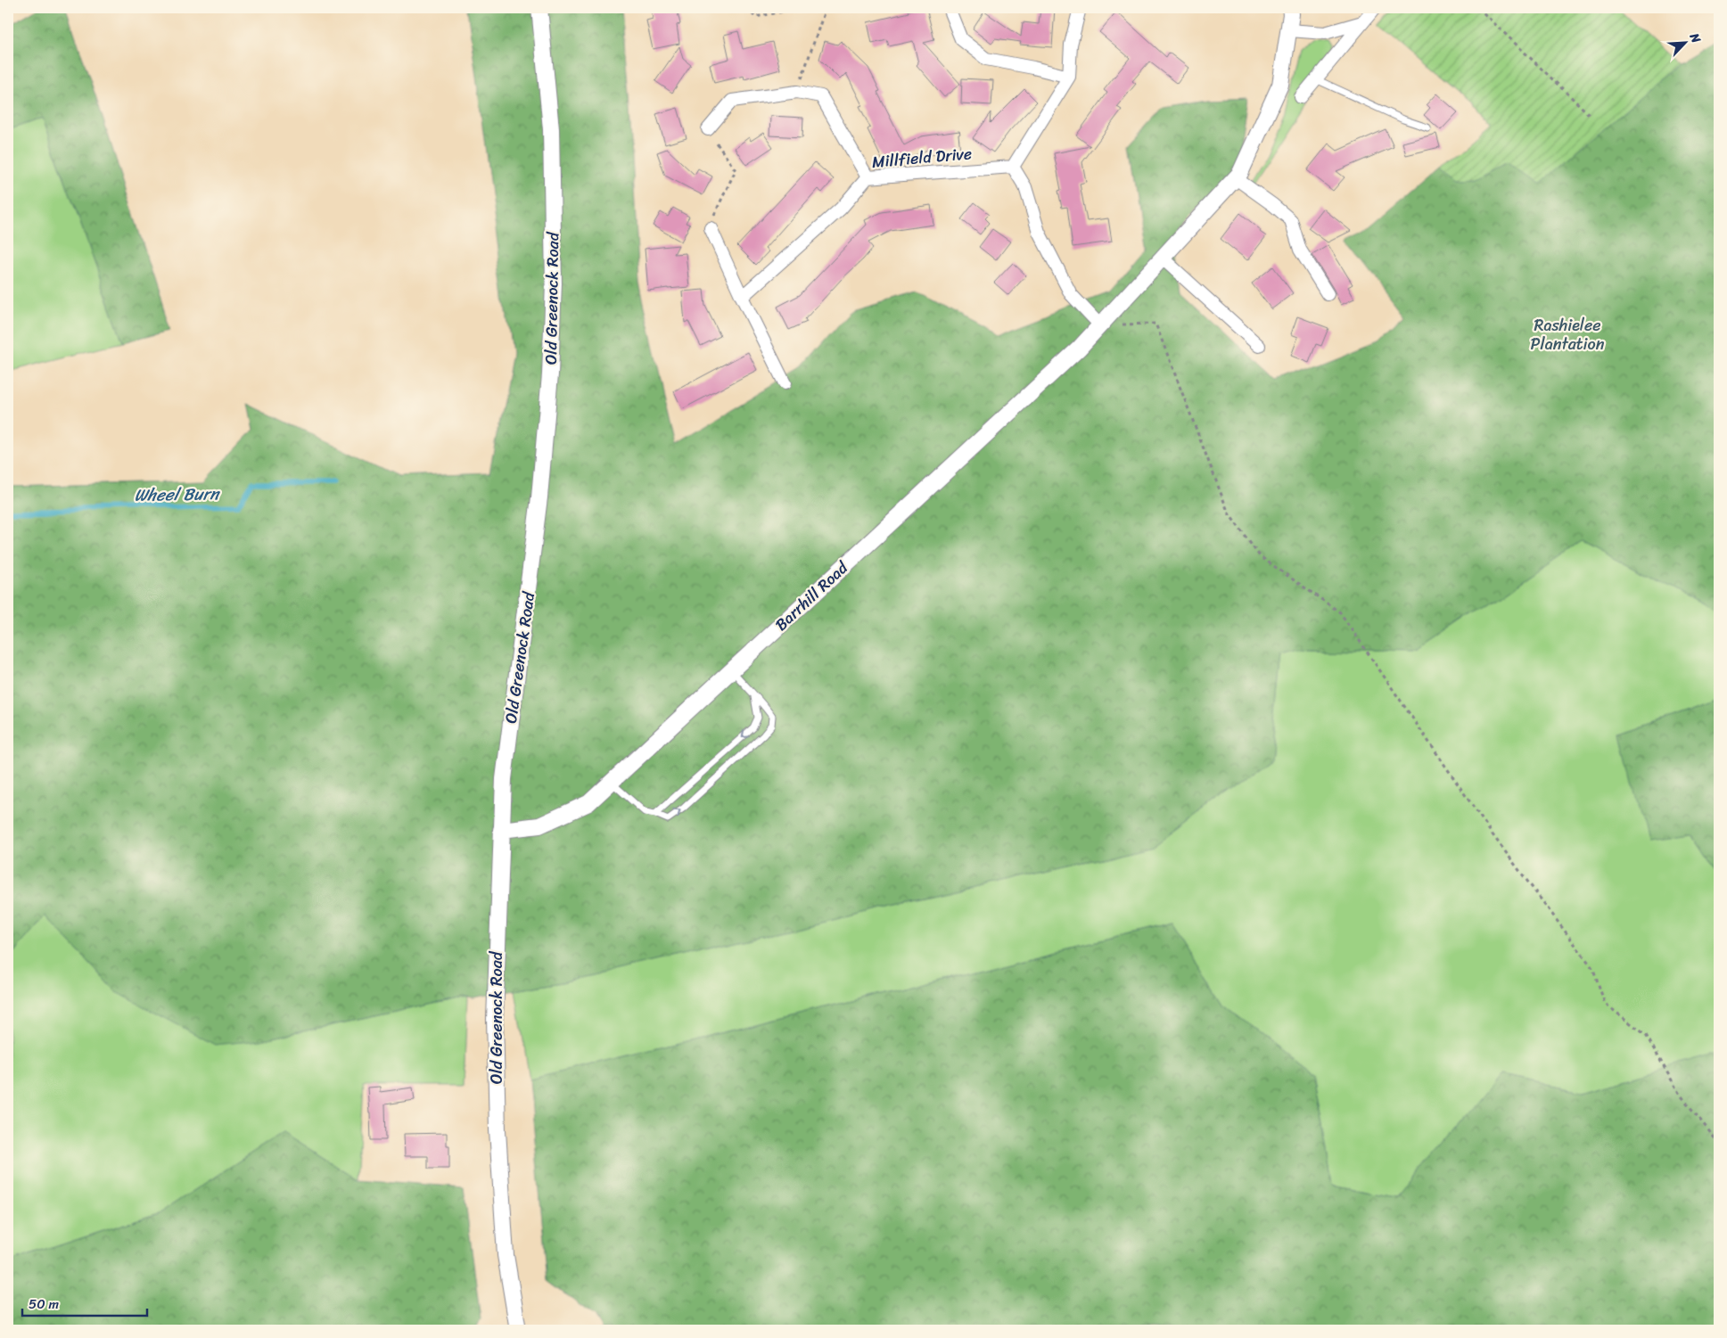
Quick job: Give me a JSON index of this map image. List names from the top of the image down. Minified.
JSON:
{"streets":{"street":["Millfield Drive","Old Greenock Road","Barrhill Road"]},"crossings":[["Old Greenock Road","Barrhill Road"]],"water":["Wheel Burn"],"parks":["Rashielee Plantation"],"scale_bar":"50 m","north":"top right"}
